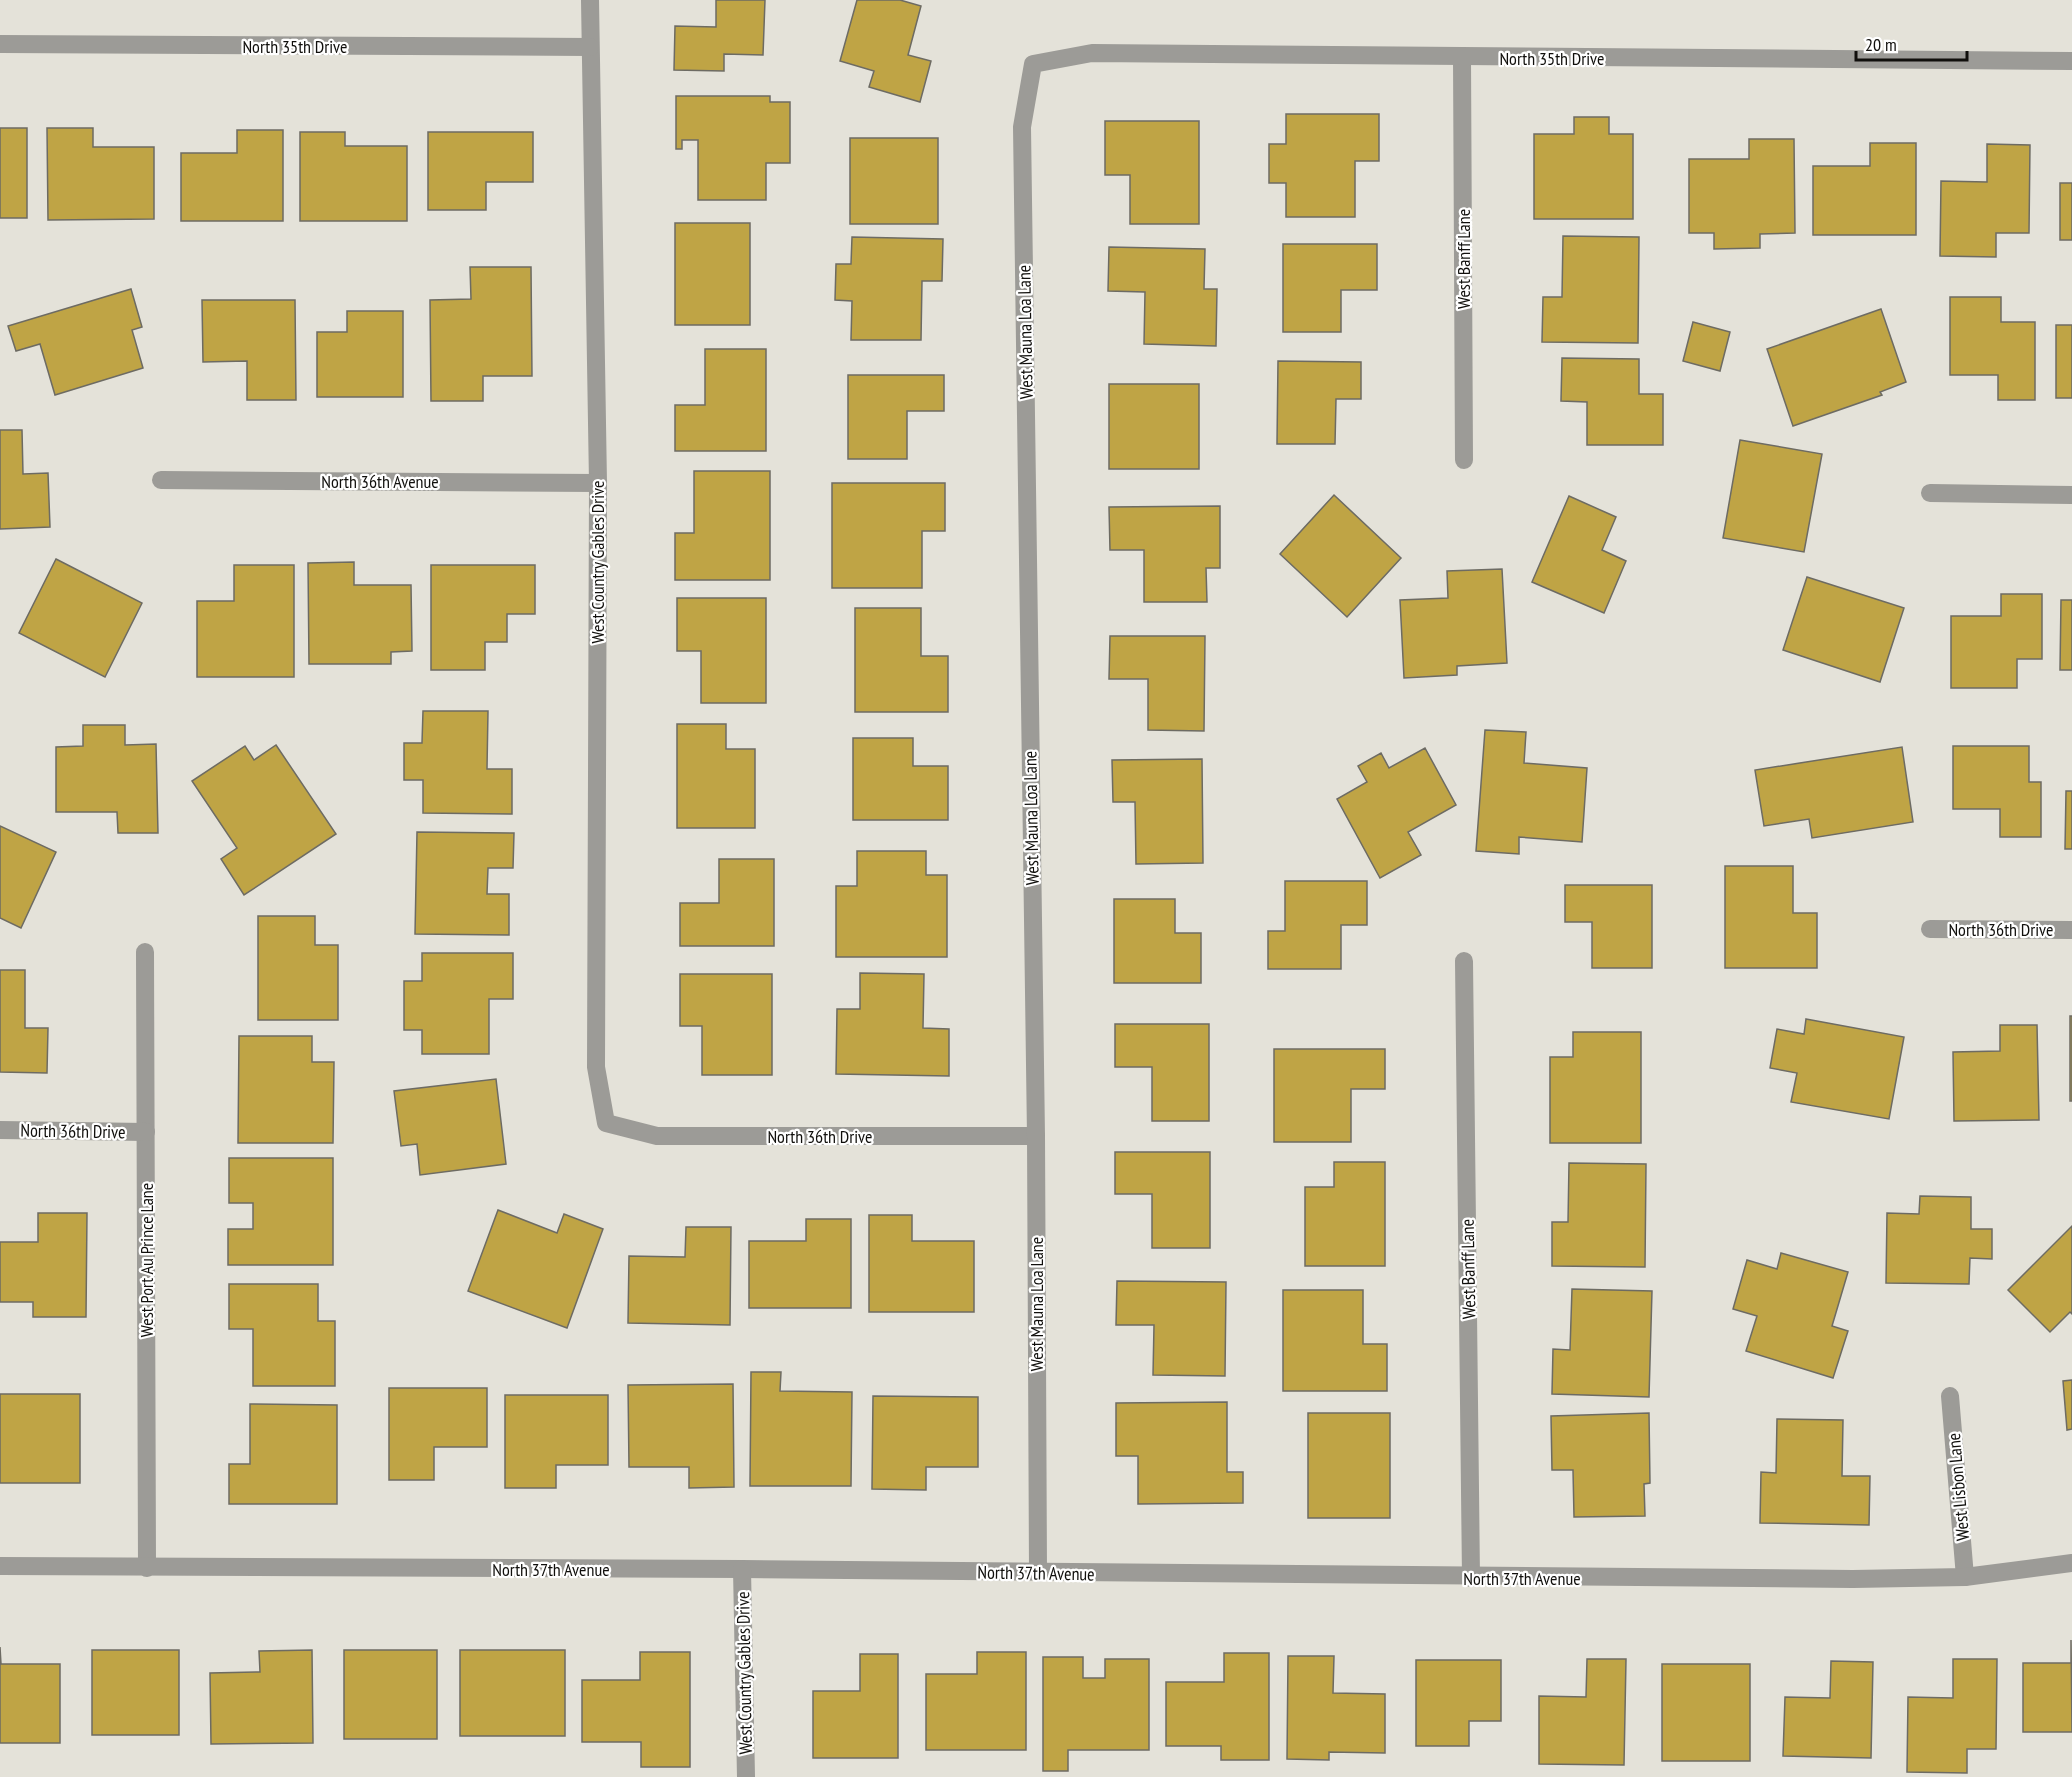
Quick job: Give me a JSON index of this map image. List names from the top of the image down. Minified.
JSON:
{"streets":{"street":["North 35th Drive","West Banff Lane","West Mauna Loa Lane","North 36th Avenue","West Country Gables Drive","North 36th Drive","West Port Au Prince Lane","West Lisbon Lane","North 37th Avenue"]},"crossings":[["North 35th Drive","West Banff Lane"],["North 35th Drive","West Mauna Loa Lane"],["North 35th Drive","West Country Gables Drive"],["West Banff Lane","North 37th Avenue"],["West Mauna Loa Lane","North 36th Drive"],["West Mauna Loa Lane","North 37th Avenue"],["North 36th Avenue","West Country Gables Drive"],["West Country Gables Drive","North 36th Drive"],["West Country Gables Drive","North 37th Avenue"],["North 36th Drive","West Port Au Prince Lane"],["West Port Au Prince Lane","North 37th Avenue"],["West Lisbon Lane","North 37th Avenue"]],"scale_bar":"20 m"}
